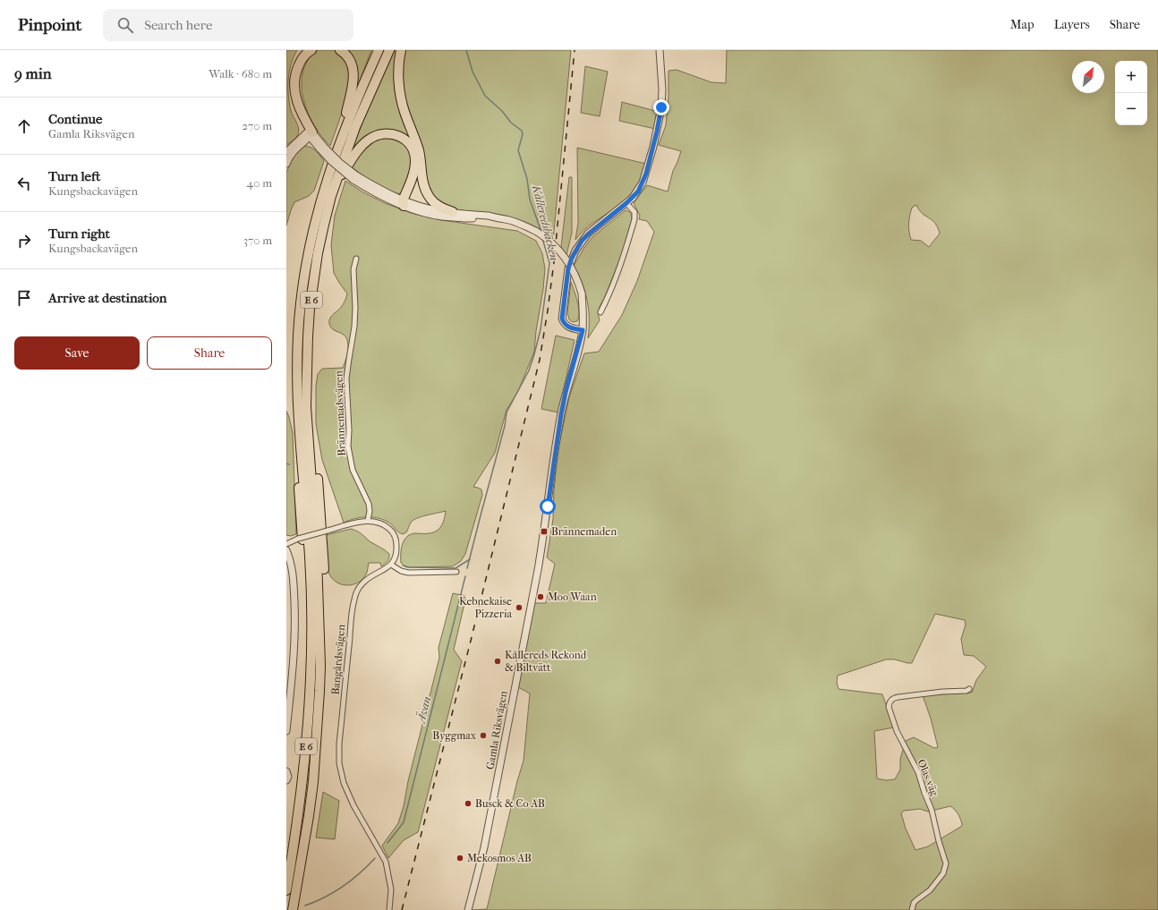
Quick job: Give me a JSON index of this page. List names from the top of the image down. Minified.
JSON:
{"streets":{"highway":["E 6"],"street":["Brännemadsvägen","Bangårdsvägen","Gamla Riksvägen","Olas väg"]},"water":["Kålleredsbäcken","Ävan"],"places":{"transit":["Brännemaden"],"other":["Moo Waan","Kebnekaise Pizzeria","Kållereds Rekond & Biltvätt","Byggmax","Busck & Co AB","Mekosmos AB"]},"north":"top right","page":{"header":"Pinpoint","search":"Search here","nav":["Map","Layers","Share"],"heading":["9 min","Walk · 680 m"],"map_buttons":["+","−"],"list":[["Continue","Gamla Riksvägen","270 m"],["Turn left","Kungsbackavägen","40 m"],["Turn right","Kungsbackavägen","370 m"],"Arrive at destination"],"buttons":["Save","Share"]}}
